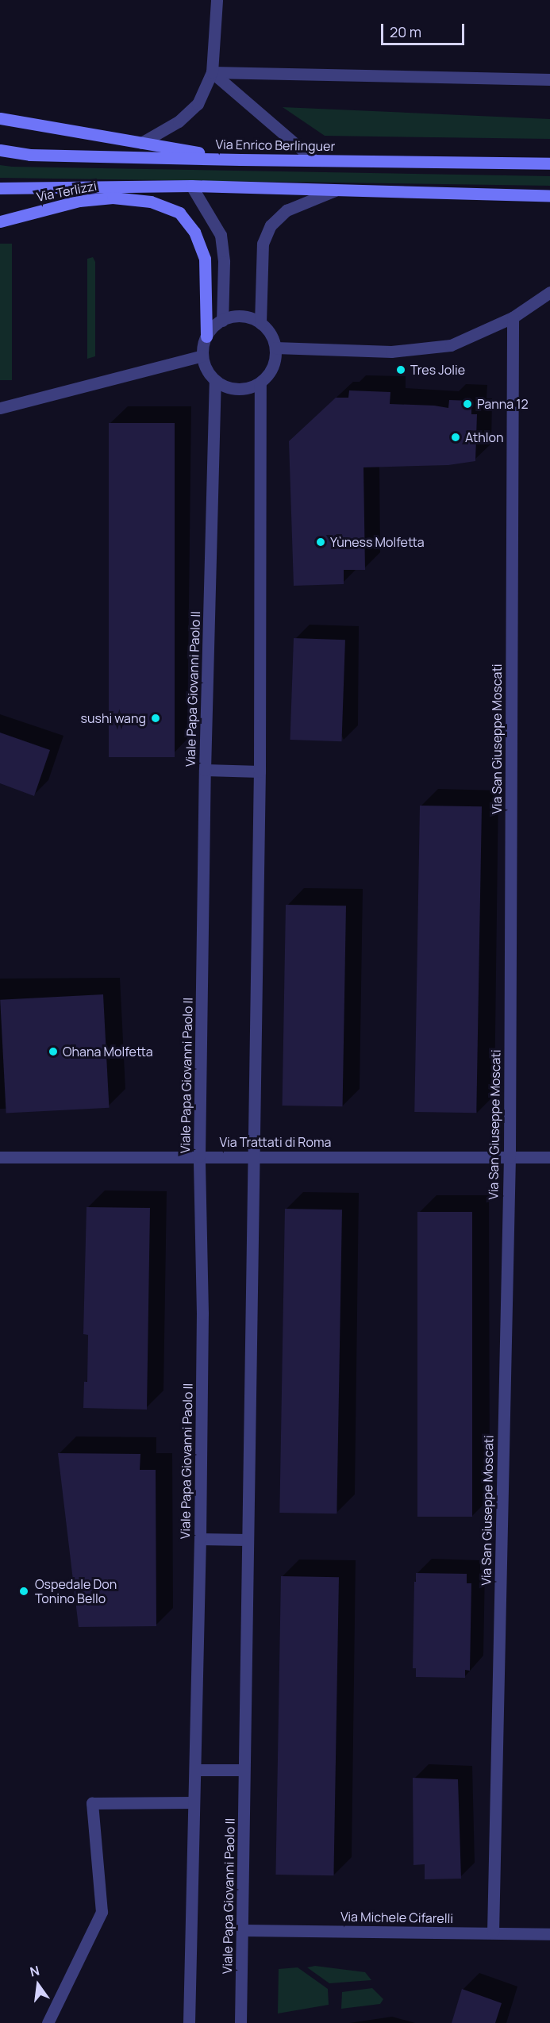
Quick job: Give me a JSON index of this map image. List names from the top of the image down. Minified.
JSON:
{"streets":{"main road":["Via Enrico Berlinguer","Via Terlizzi"],"street":["Viale Papa Giovanni Paolo II","Via San Giuseppe Moscati","Via Trattati di Roma","Via Michele Cifarelli"]},"crossings":[["Via Terlizzi","Viale Papa Giovanni Paolo II"],["Viale Papa Giovanni Paolo II","Via Trattati di Roma"],["Viale Papa Giovanni Paolo II","Via Michele Cifarelli"],["Via San Giuseppe Moscati","Via Trattati di Roma"],["Via San Giuseppe Moscati","Via Michele Cifarelli"]],"places":["Tres Jolie","Panna 12","Athlon","Yùness Molfetta","sushi wang","Ohana Molfetta","Ospedale Don Tonino Bello"],"scale_bar":"20 m","north":"top"}
